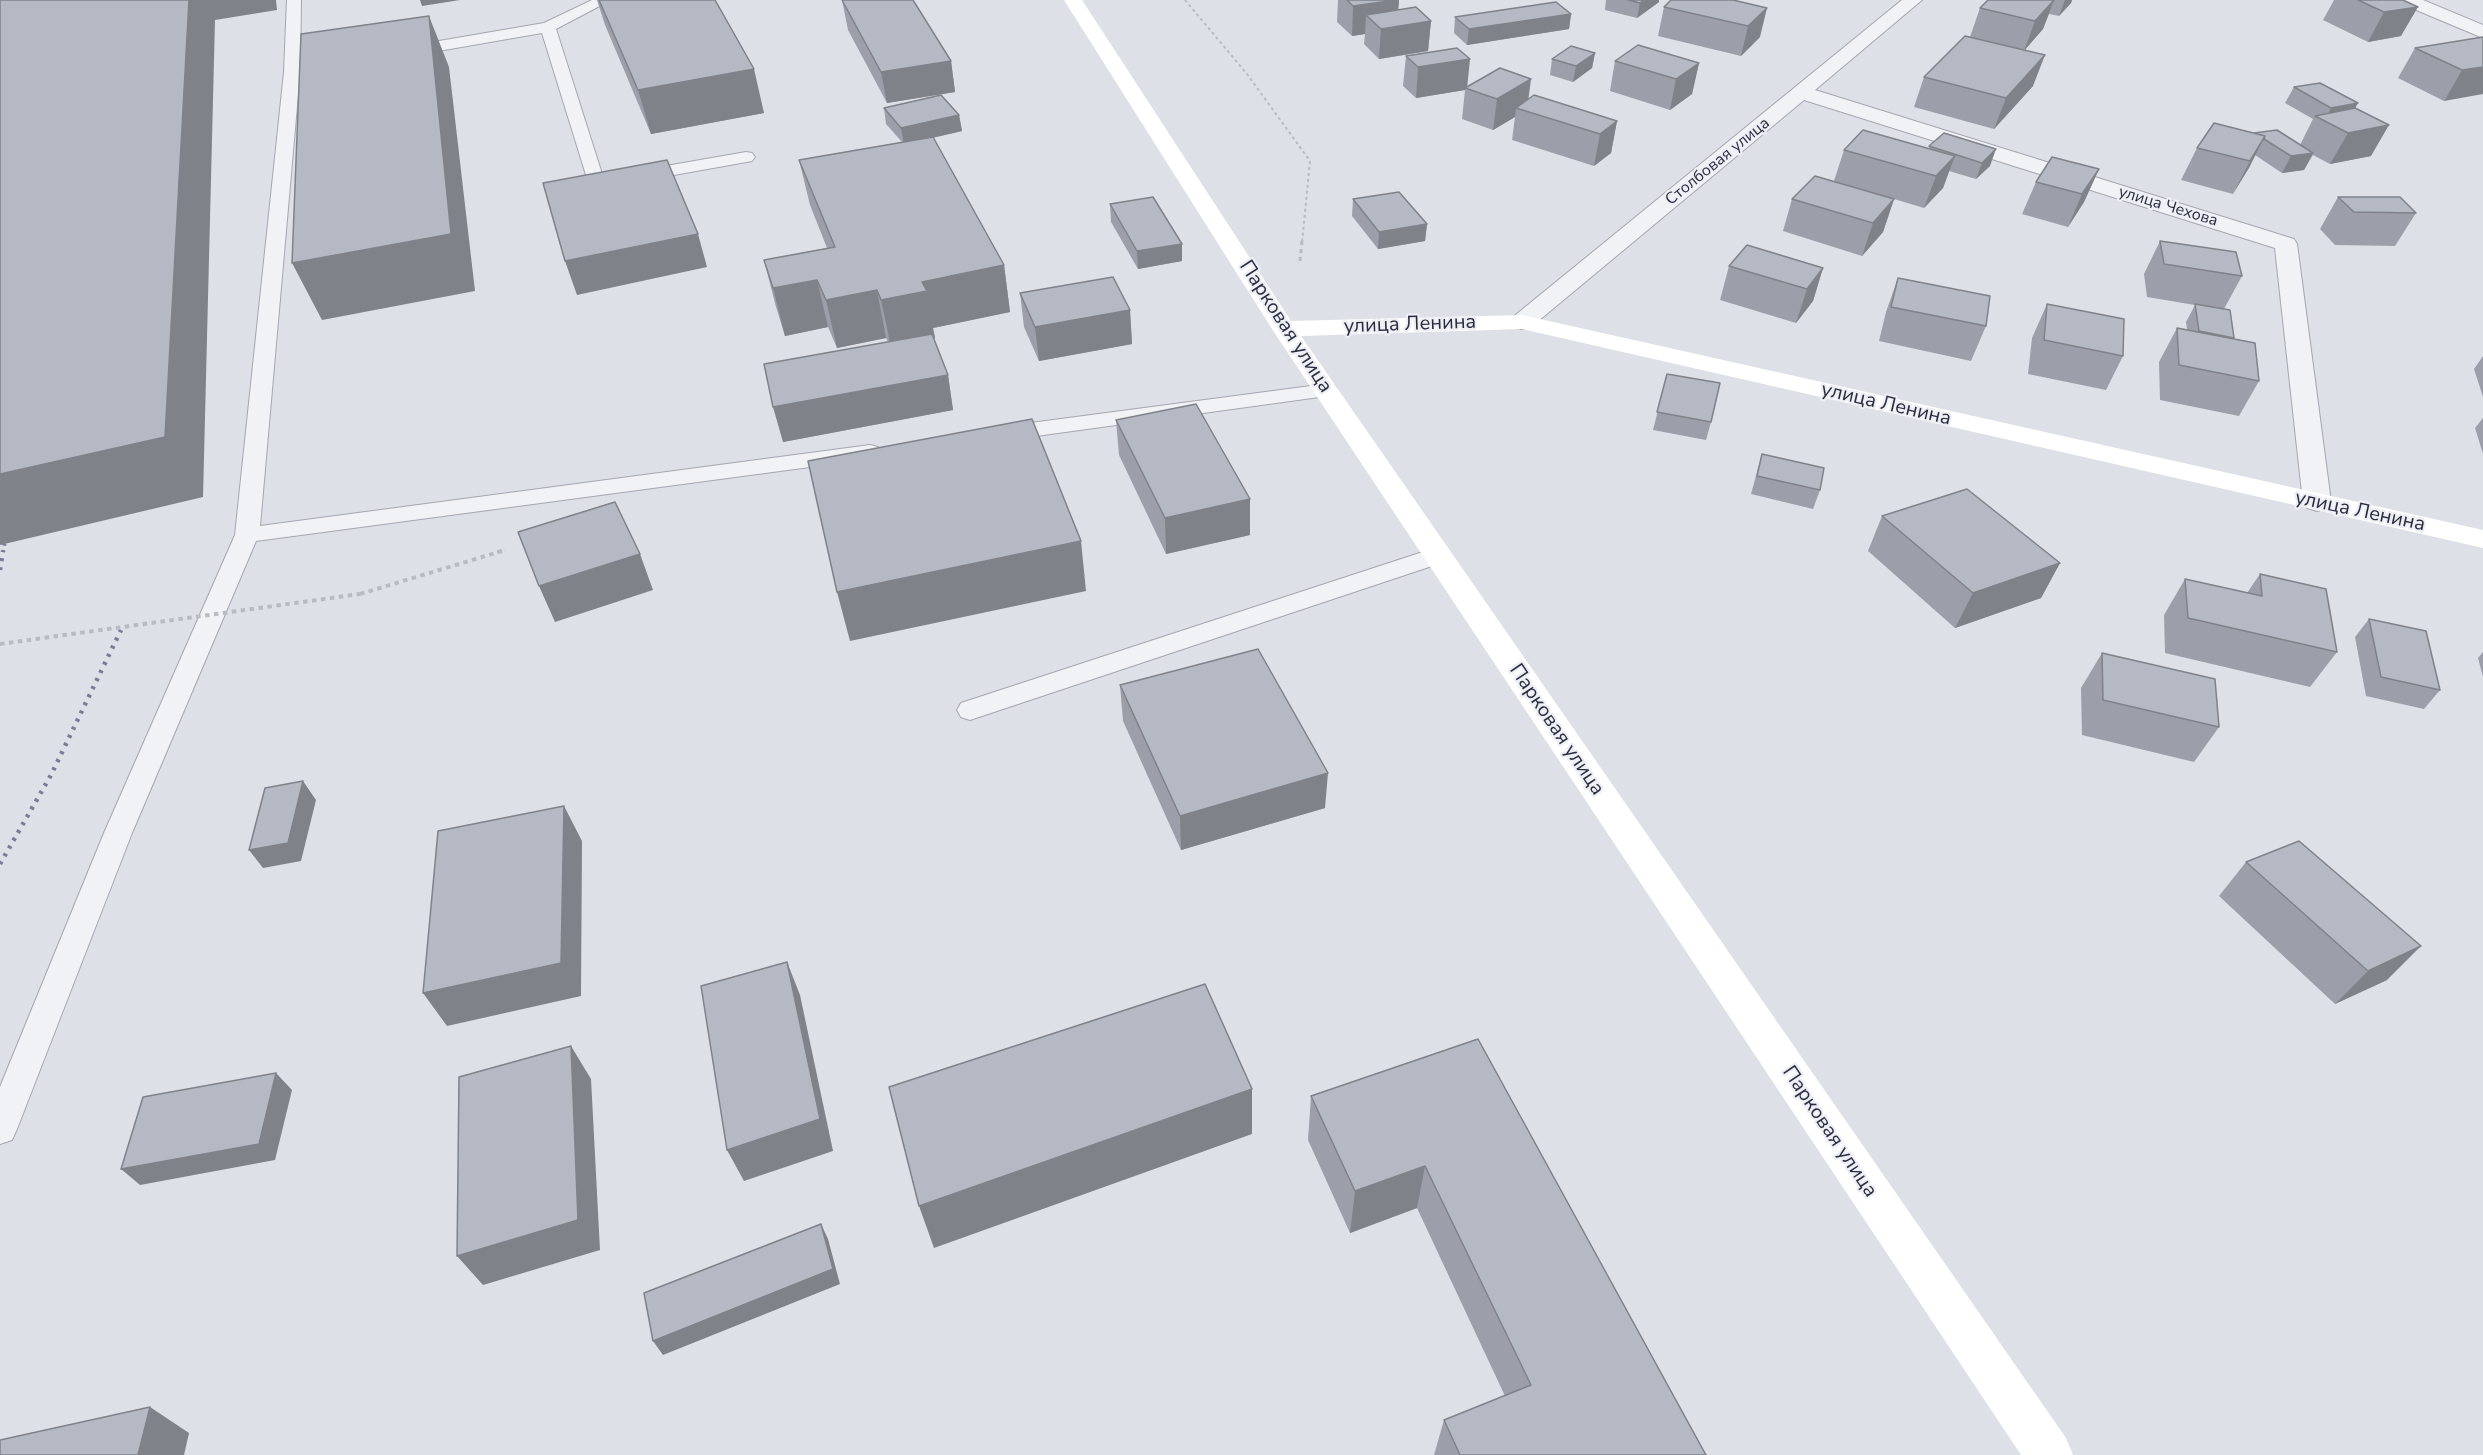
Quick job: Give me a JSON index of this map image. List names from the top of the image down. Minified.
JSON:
{"streets":{"main road":["улица Ленина","Парковая улица"],"street":["Столбовая улица","улица Чехова"]},"crossings":[["Столбовая улица","улица Чехова"],["Столбовая улица","улица Ленина"],["улица Чехова","улица Ленина"],["улица Ленина","Парковая улица"]]}
